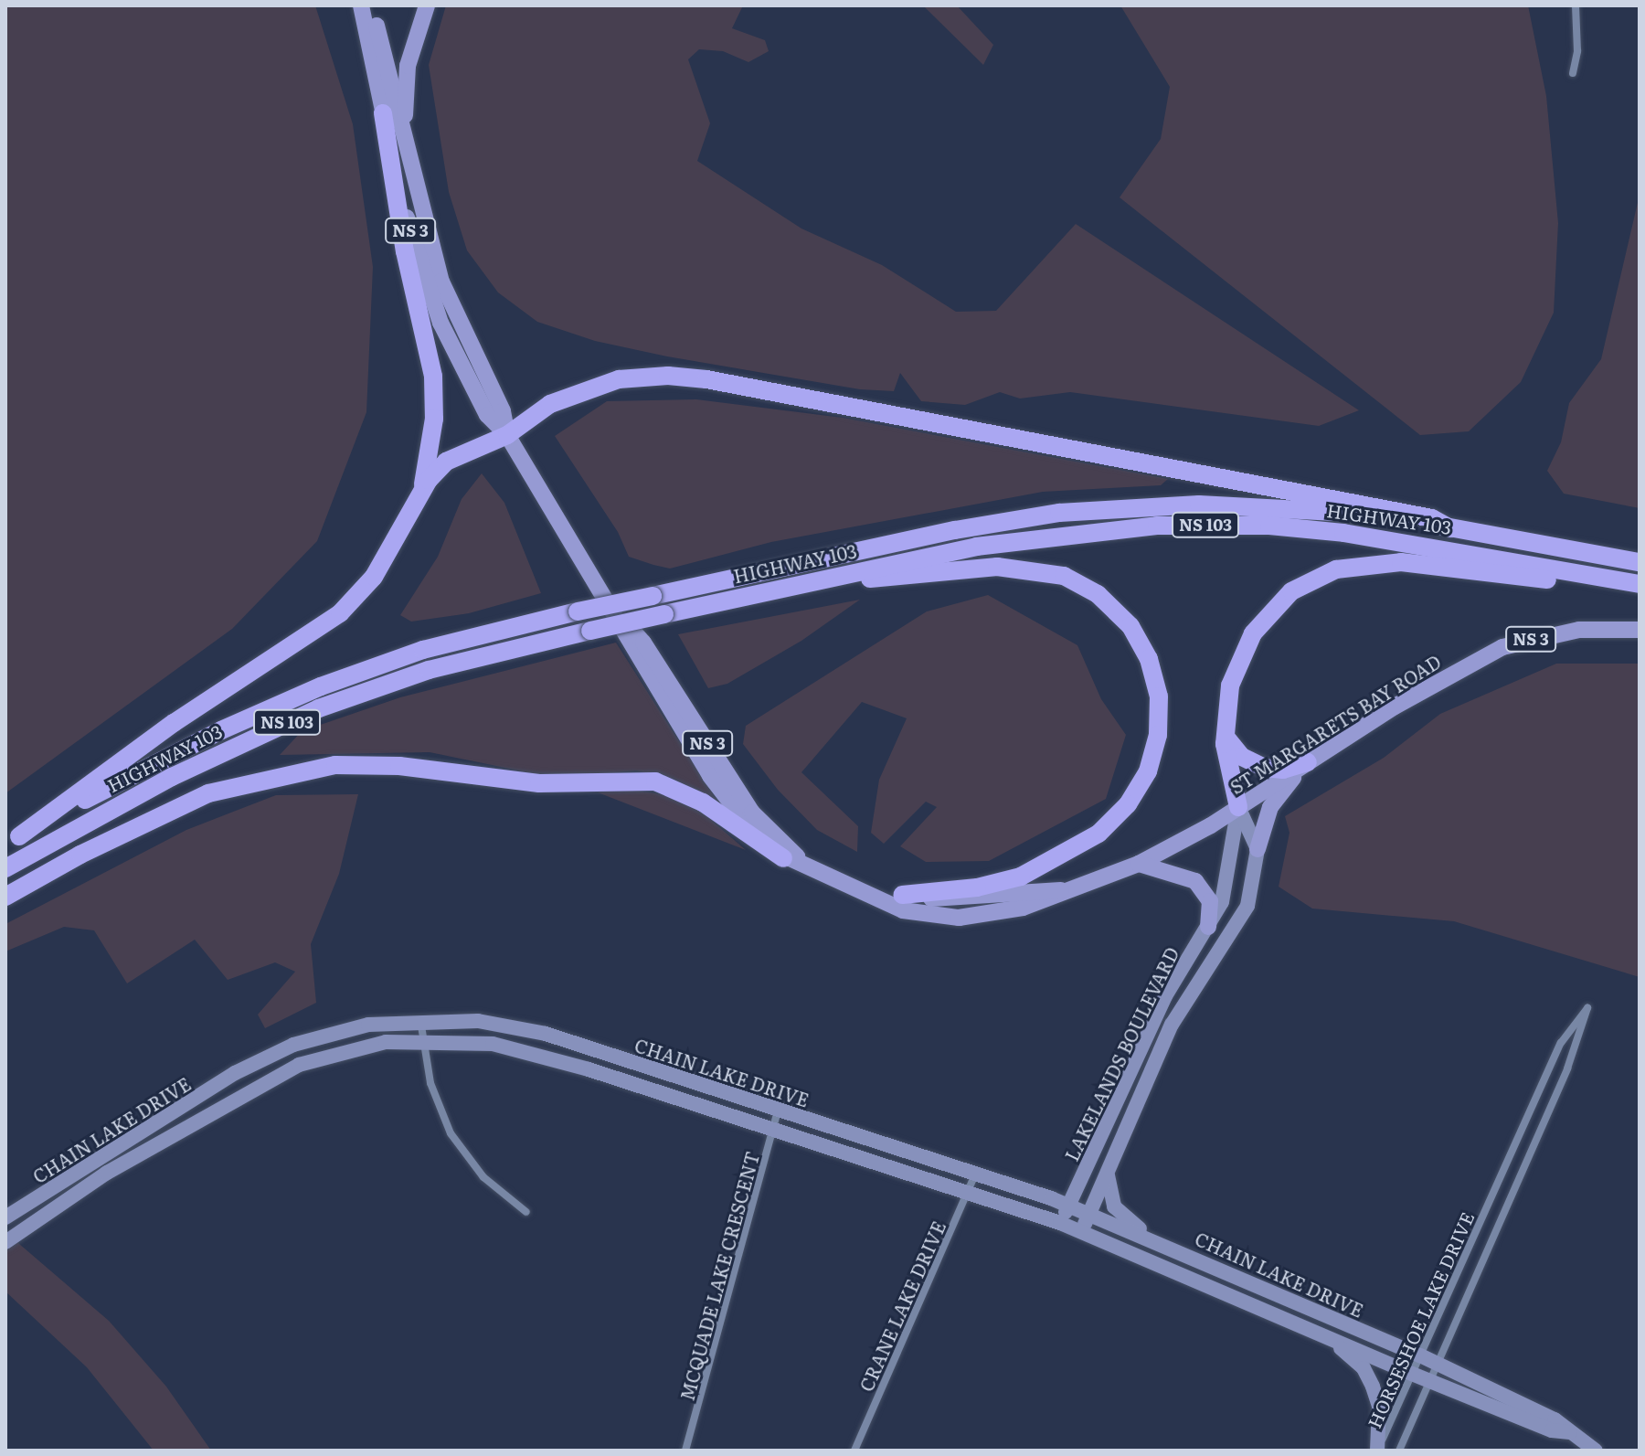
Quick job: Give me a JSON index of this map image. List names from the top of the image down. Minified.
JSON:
{"streets":{"highway":["HIGHWAY 103","NS 103"],"main road":["NS 3","ST MARGARETS BAY ROAD"],"street":["LAKELANDS BOULEVARD","CHAIN LAKE DRIVE","MCQUADE LAKE CRESCENT","CRANE LAKE DRIVE","HORSESHOE LAKE DRIVE"]},"crossings":[["ST MARGARETS BAY ROAD","LAKELANDS BOULEVARD"],["LAKELANDS BOULEVARD","CHAIN LAKE DRIVE"],["CHAIN LAKE DRIVE","MCQUADE LAKE CRESCENT"],["CHAIN LAKE DRIVE","CRANE LAKE DRIVE"],["CHAIN LAKE DRIVE","HORSESHOE LAKE DRIVE"]]}
